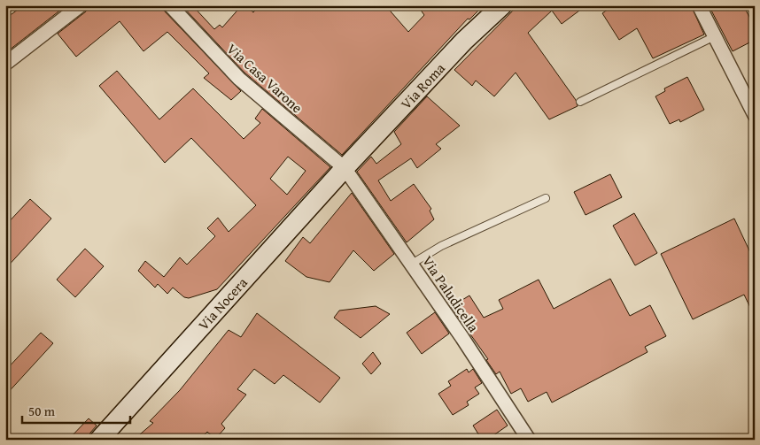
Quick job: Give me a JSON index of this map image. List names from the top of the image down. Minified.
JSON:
{"streets":{"main road":["Via Roma","Via Nocera"],"street":["Via Casa Varone","Via Paludicella"]},"crossings":[["Via Casa Varone","Via Roma"],["Via Casa Varone","Via Paludicella"],["Via Casa Varone","Via Nocera"],["Via Roma","Via Paludicella"],["Via Roma","Via Nocera"],["Via Paludicella","Via Nocera"]],"scale_bar":"50 m"}
